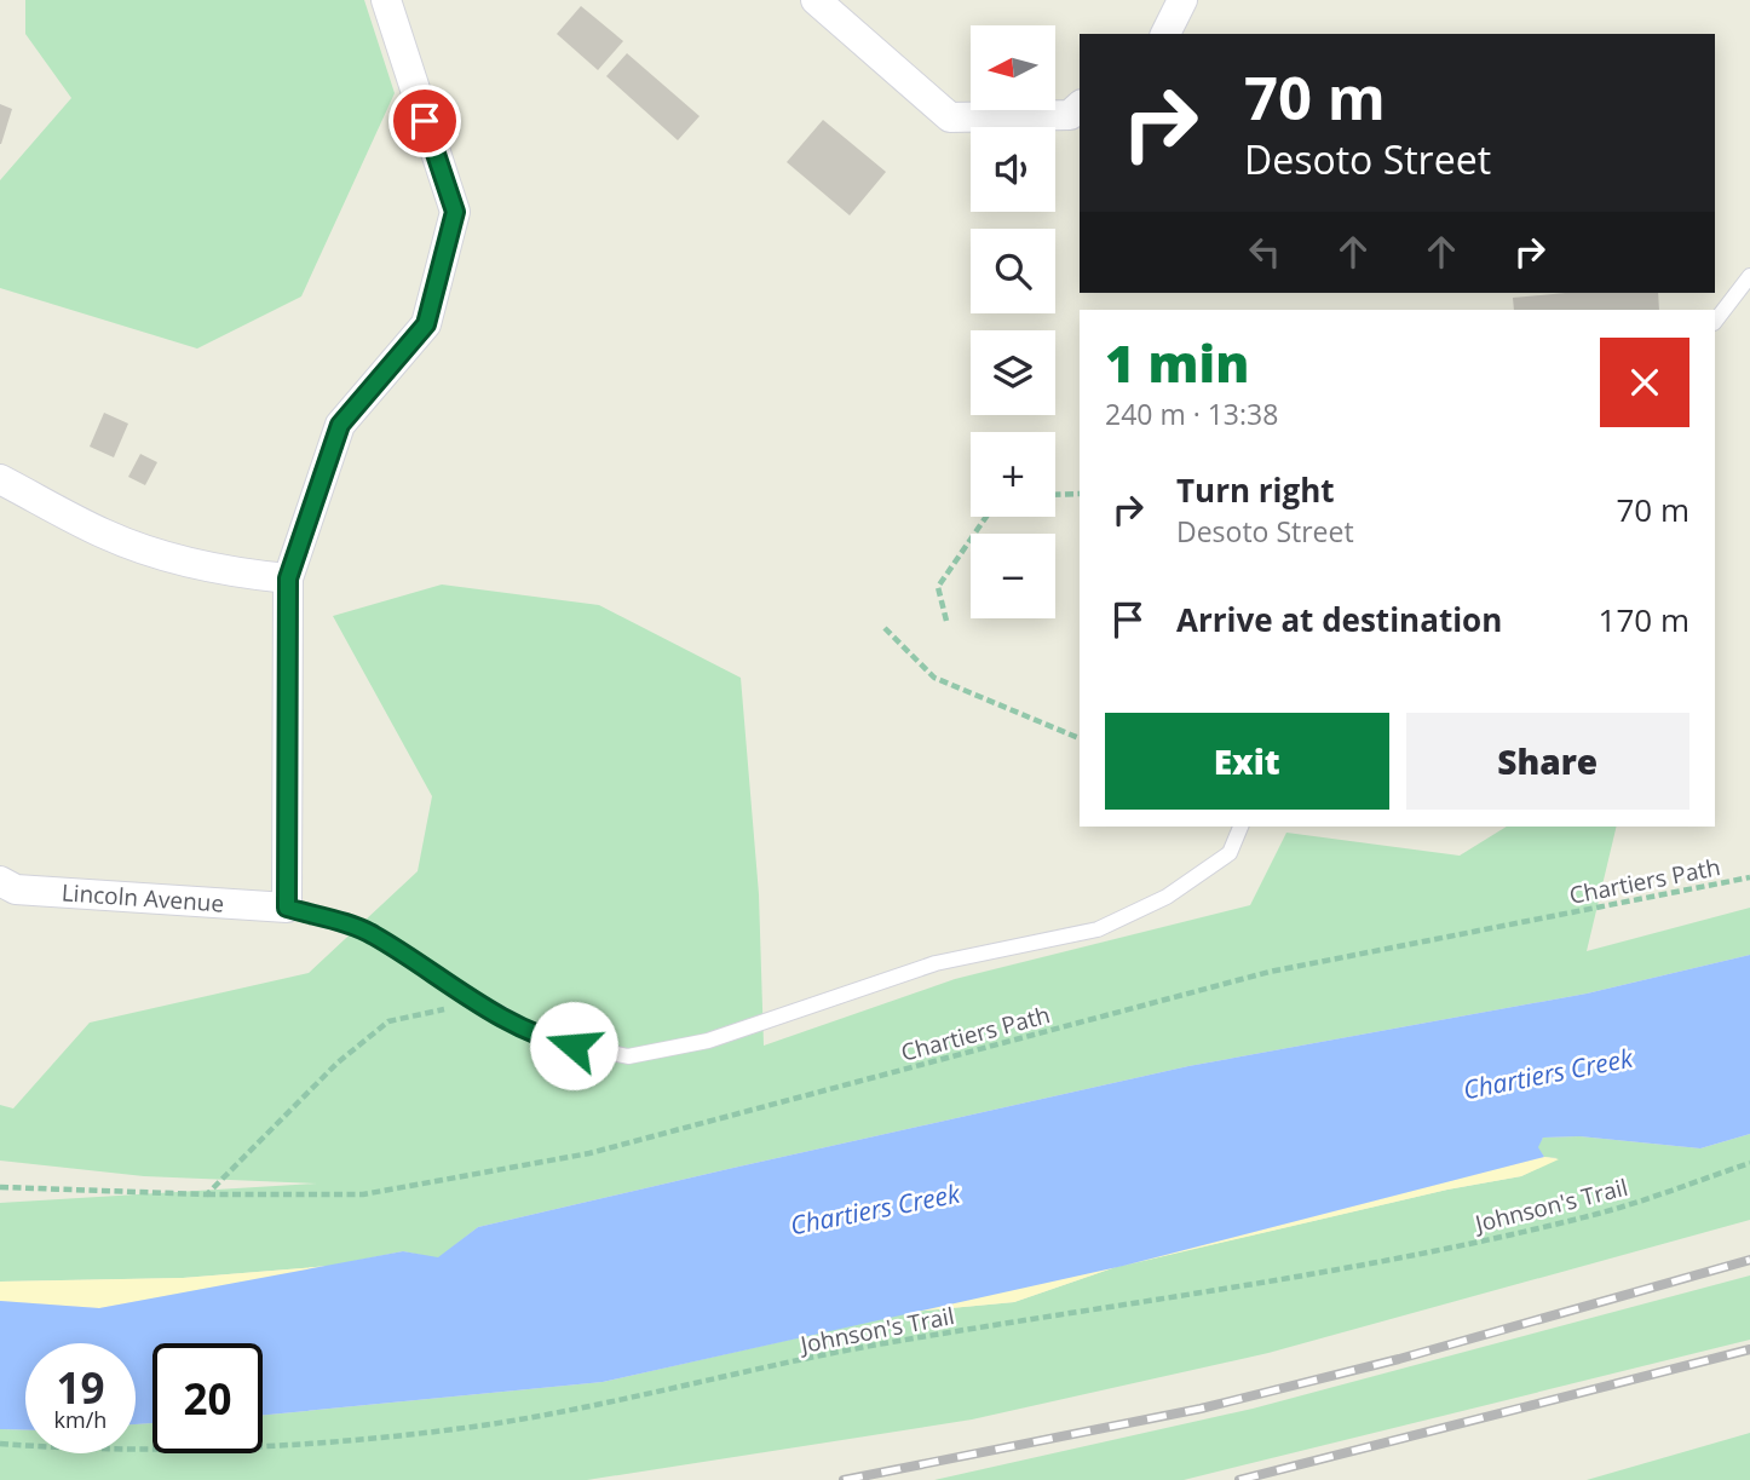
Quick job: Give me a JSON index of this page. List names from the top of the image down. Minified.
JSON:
{"streets":{"street":["Lincoln Avenue"],"path":["Chartiers Path","Johnson's Trail"]},"water":["Chartiers Creek"],"north":"left","page":{"map_buttons":["+","−"],"turn":["70 m","Desoto Street"],"heading":["1 min","240 m · 13:38"],"list":[{"name":"Turn right","note":"Desoto Street","value":"70 m"},{"name":"Arrive at destination","value":"170 m"}],"buttons":["Exit","Share"],"speed":"19 km/h","limit":"20"}}
